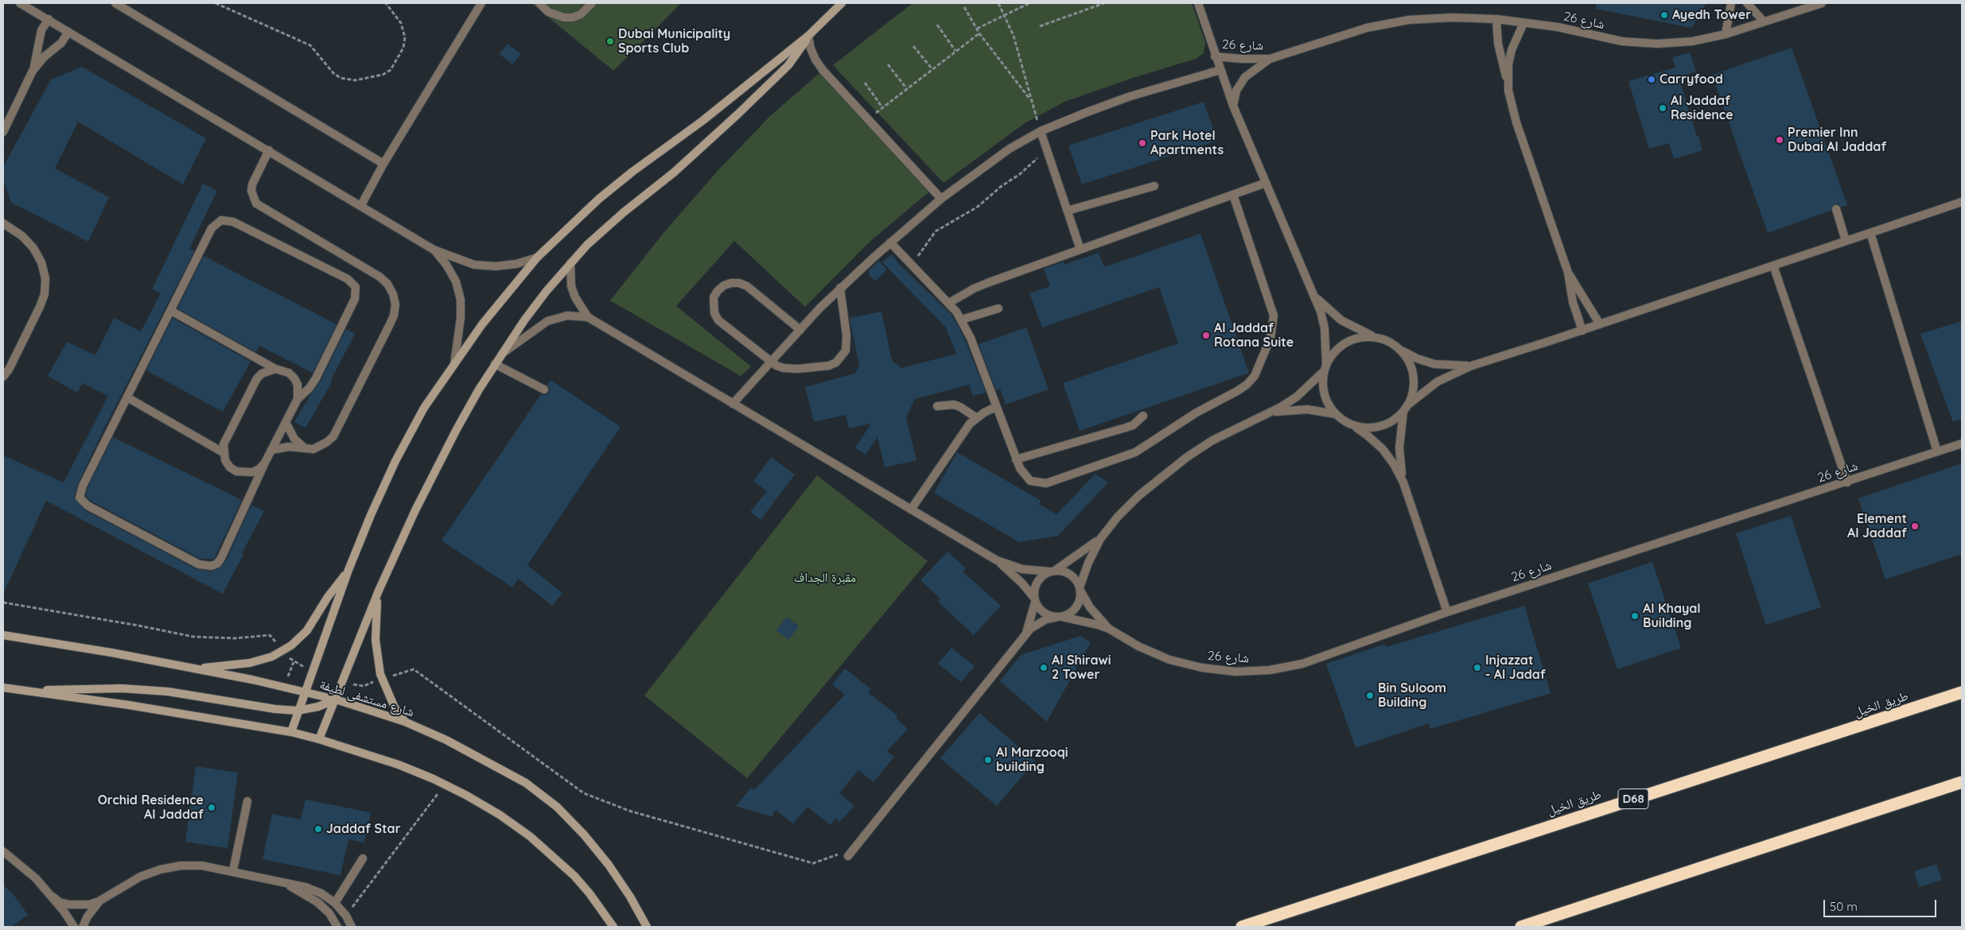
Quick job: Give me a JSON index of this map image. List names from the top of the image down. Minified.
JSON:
{"streets":{"highway":["طريق الخيل","D68"],"main road":["شارع مستشفى لطيفة"],"street":["شارع 26"]},"parks":["مقبرة الجداف"],"places":["Ayedh Tower","Dubai Municipality Sports Club","Carryfood","Al Jaddaf Residence","Premier Inn Dubai Al Jaddaf","Park Hotel Apartments","Al Jaddaf Rotana Suite","Element Al Jaddaf","Al Khayal Building","Al Shirawi 2 Tower","Injazzat - Al Jadaf","Bin Suloom Building","Al Marzooqi building","Orchid Residence Al Jaddaf","Jaddaf Star"],"scale_bar":"50 m"}
